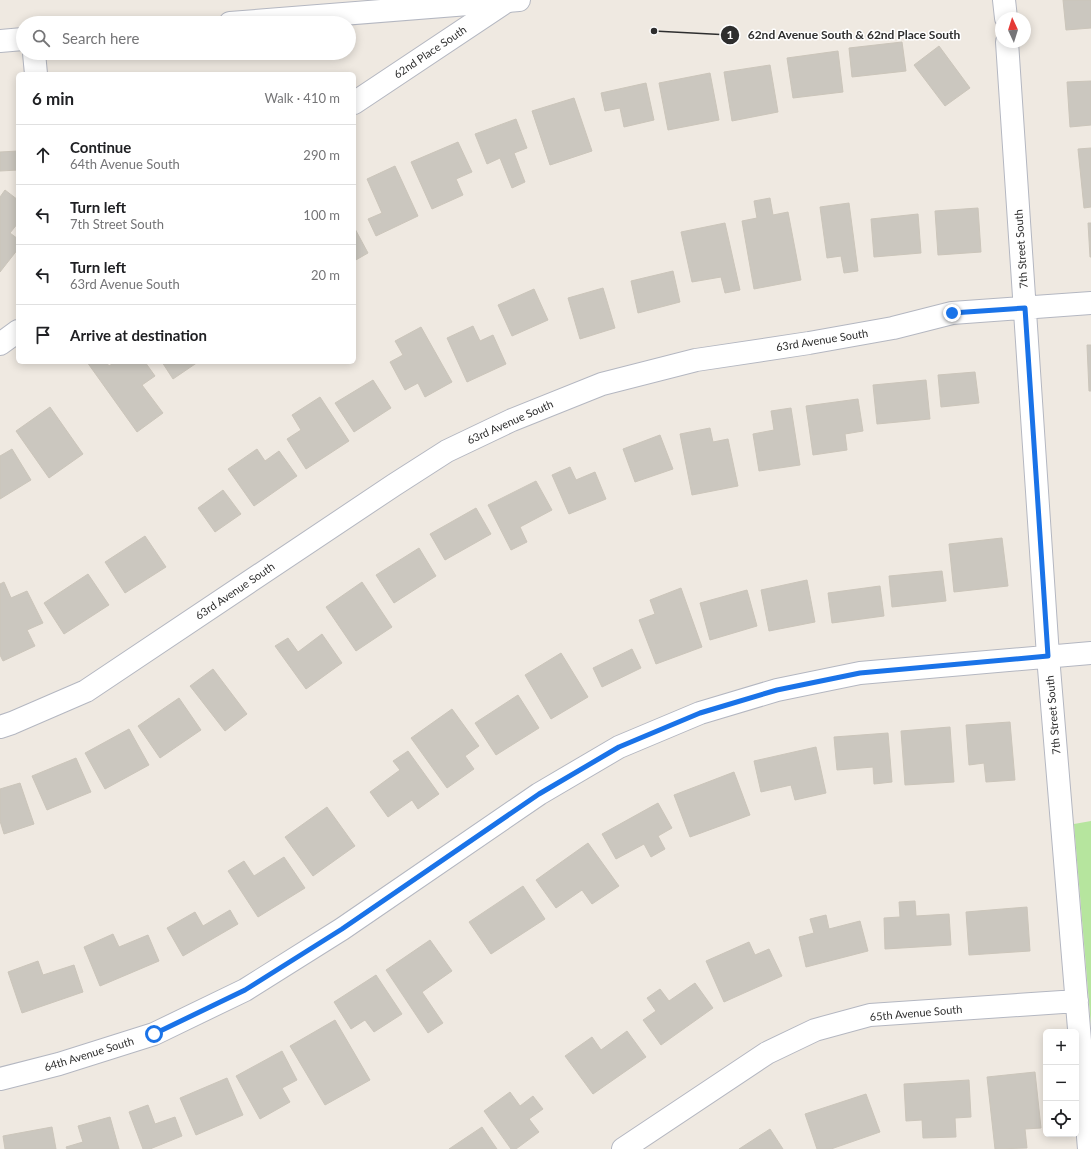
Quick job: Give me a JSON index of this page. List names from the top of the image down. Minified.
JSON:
{"streets":{"street":["62nd Place South","7th Street South","63rd Avenue South","65th Avenue South","64th Avenue South"]},"crossings":[["7th Street South","63rd Avenue South"],["7th Street South","65th Avenue South"],["7th Street South","64th Avenue South"]],"places":["62nd Avenue South & 62nd Place South"],"north":"top","page":{"search":"Search here","heading":["6 min","Walk · 410 m"],"list":[["Continue","64th Avenue South","290 m"],["Turn left","7th Street South","100 m"],["Turn left","63rd Avenue South","20 m"],"Arrive at destination"],"map_buttons":["+","−"]}}
